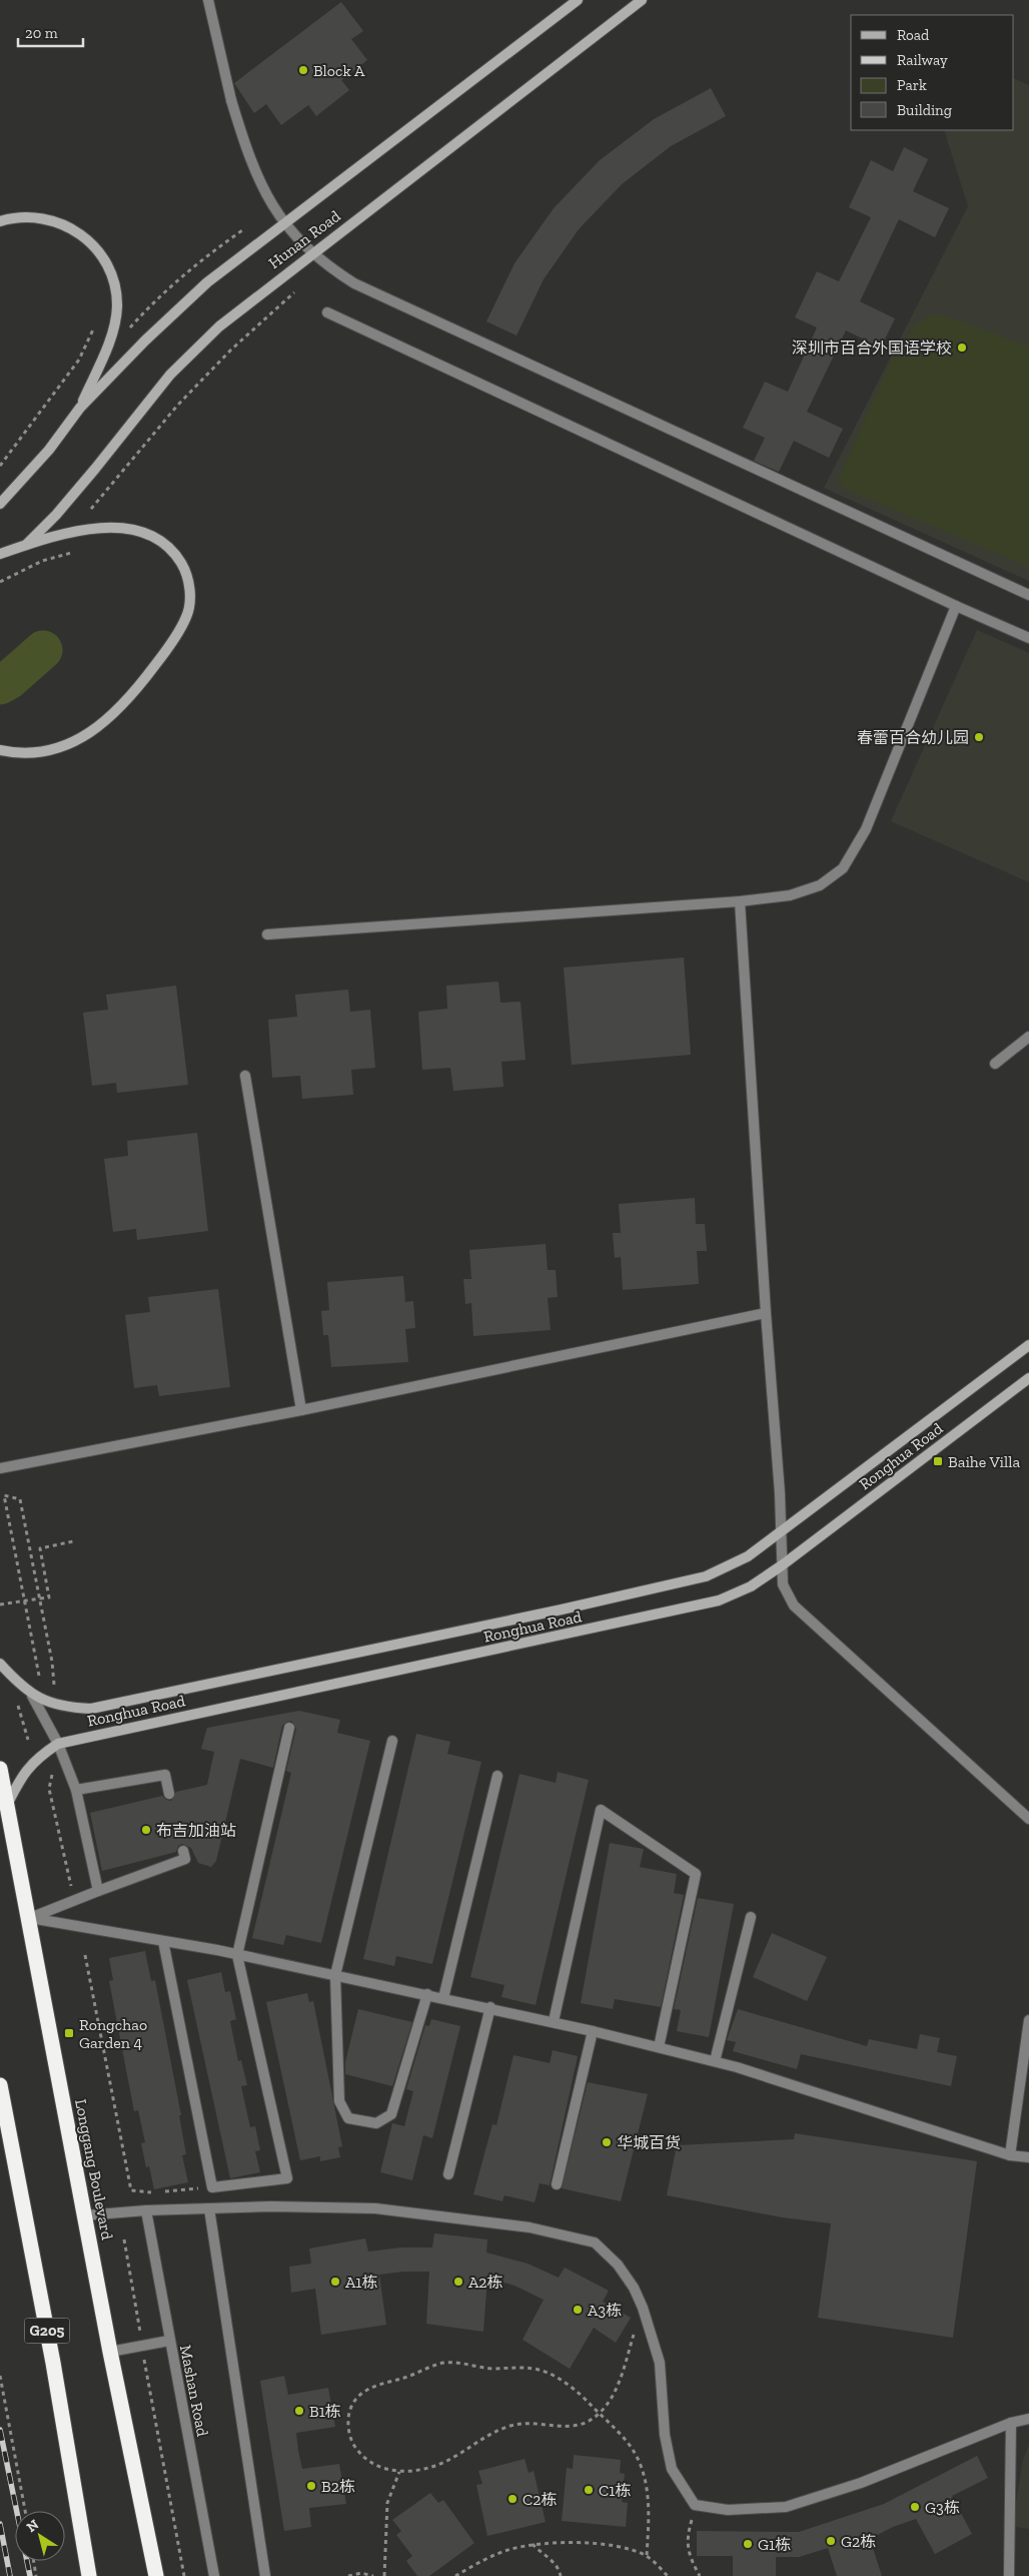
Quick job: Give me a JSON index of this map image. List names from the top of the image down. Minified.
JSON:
{"streets":{"highway":["Longgang Boulevard","G205"],"main road":["Hunan Road","Ronghua Road"],"street":["Mashan Road"]},"crossings":[["Ronghua Road","Longgang Boulevard"]],"places":{"other":["Block A","深圳市百合外国语学校","春蕾百合幼儿园","布吉加油站","华城百货","A1栋","A2栋","A3栋","B1栋","B2栋","C1栋","C2栋","G3栋","G2栋","G1栋"],"transit":["Baihe Villa","Rongchao Garden 4"]},"legend":["Road","Railway","Park","Building"],"scale_bar":"20 m","north":"top left"}
